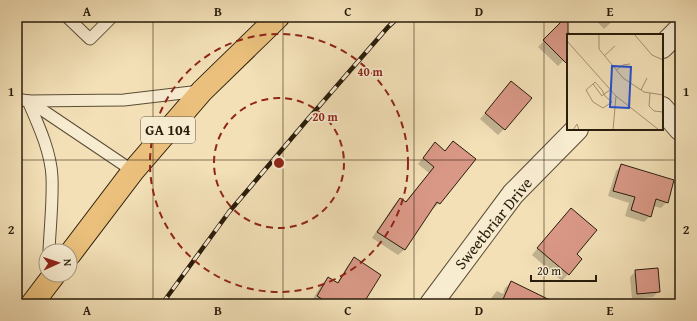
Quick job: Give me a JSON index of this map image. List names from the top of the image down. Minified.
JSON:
{"streets":{"main road":["GA 104"],"street":["Sweetbriar Drive"]},"scale_bar":"20 m","north":"right","grid":{"columns":["A","B","C","D","E"],"rows":["1","2"]},"rings":["40 m","20 m"]}
